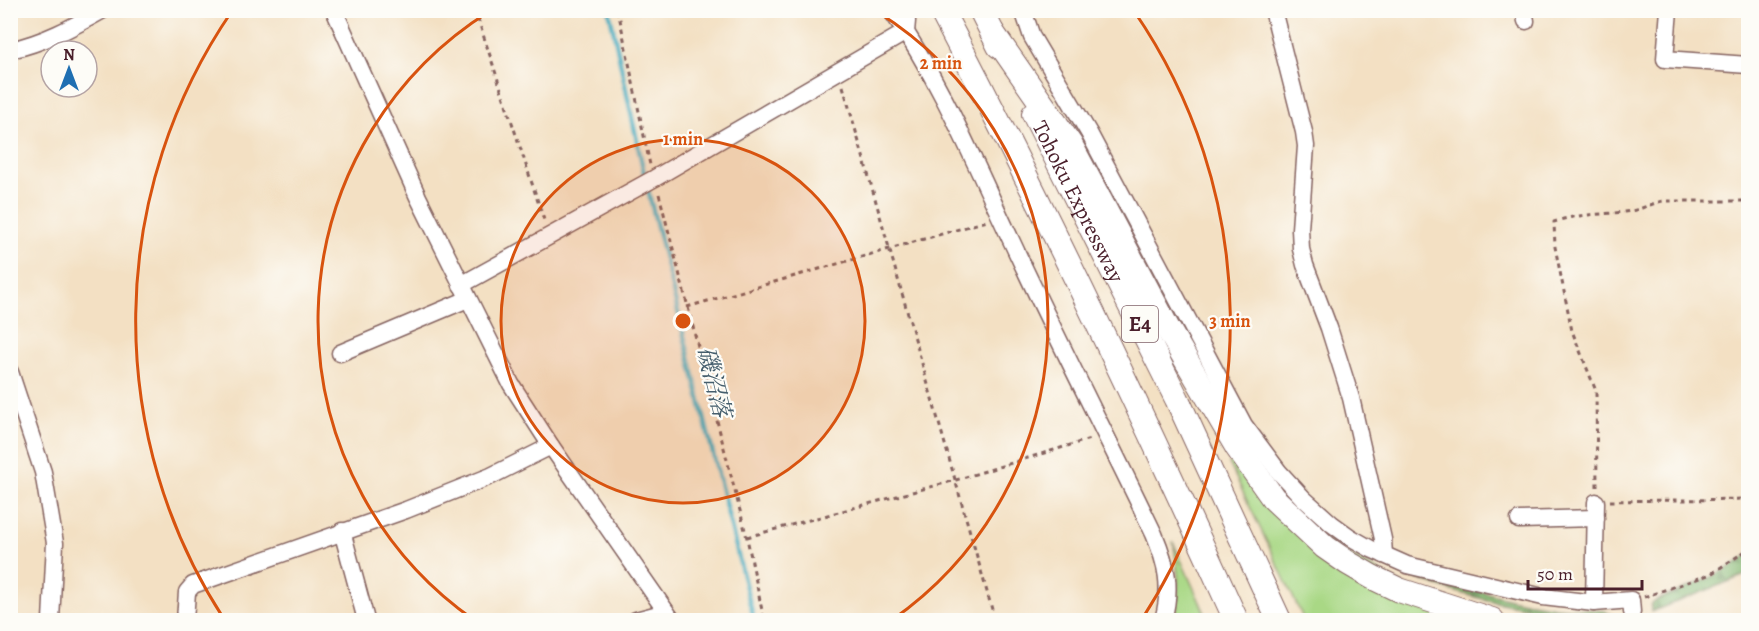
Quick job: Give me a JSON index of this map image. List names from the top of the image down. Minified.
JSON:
{"streets":{"highway":["Tohoku Expressway","E4"]},"water":["磯沼落"],"scale_bar":"50 m","north":"top","rings":["2 min","1 min","3 min"]}
